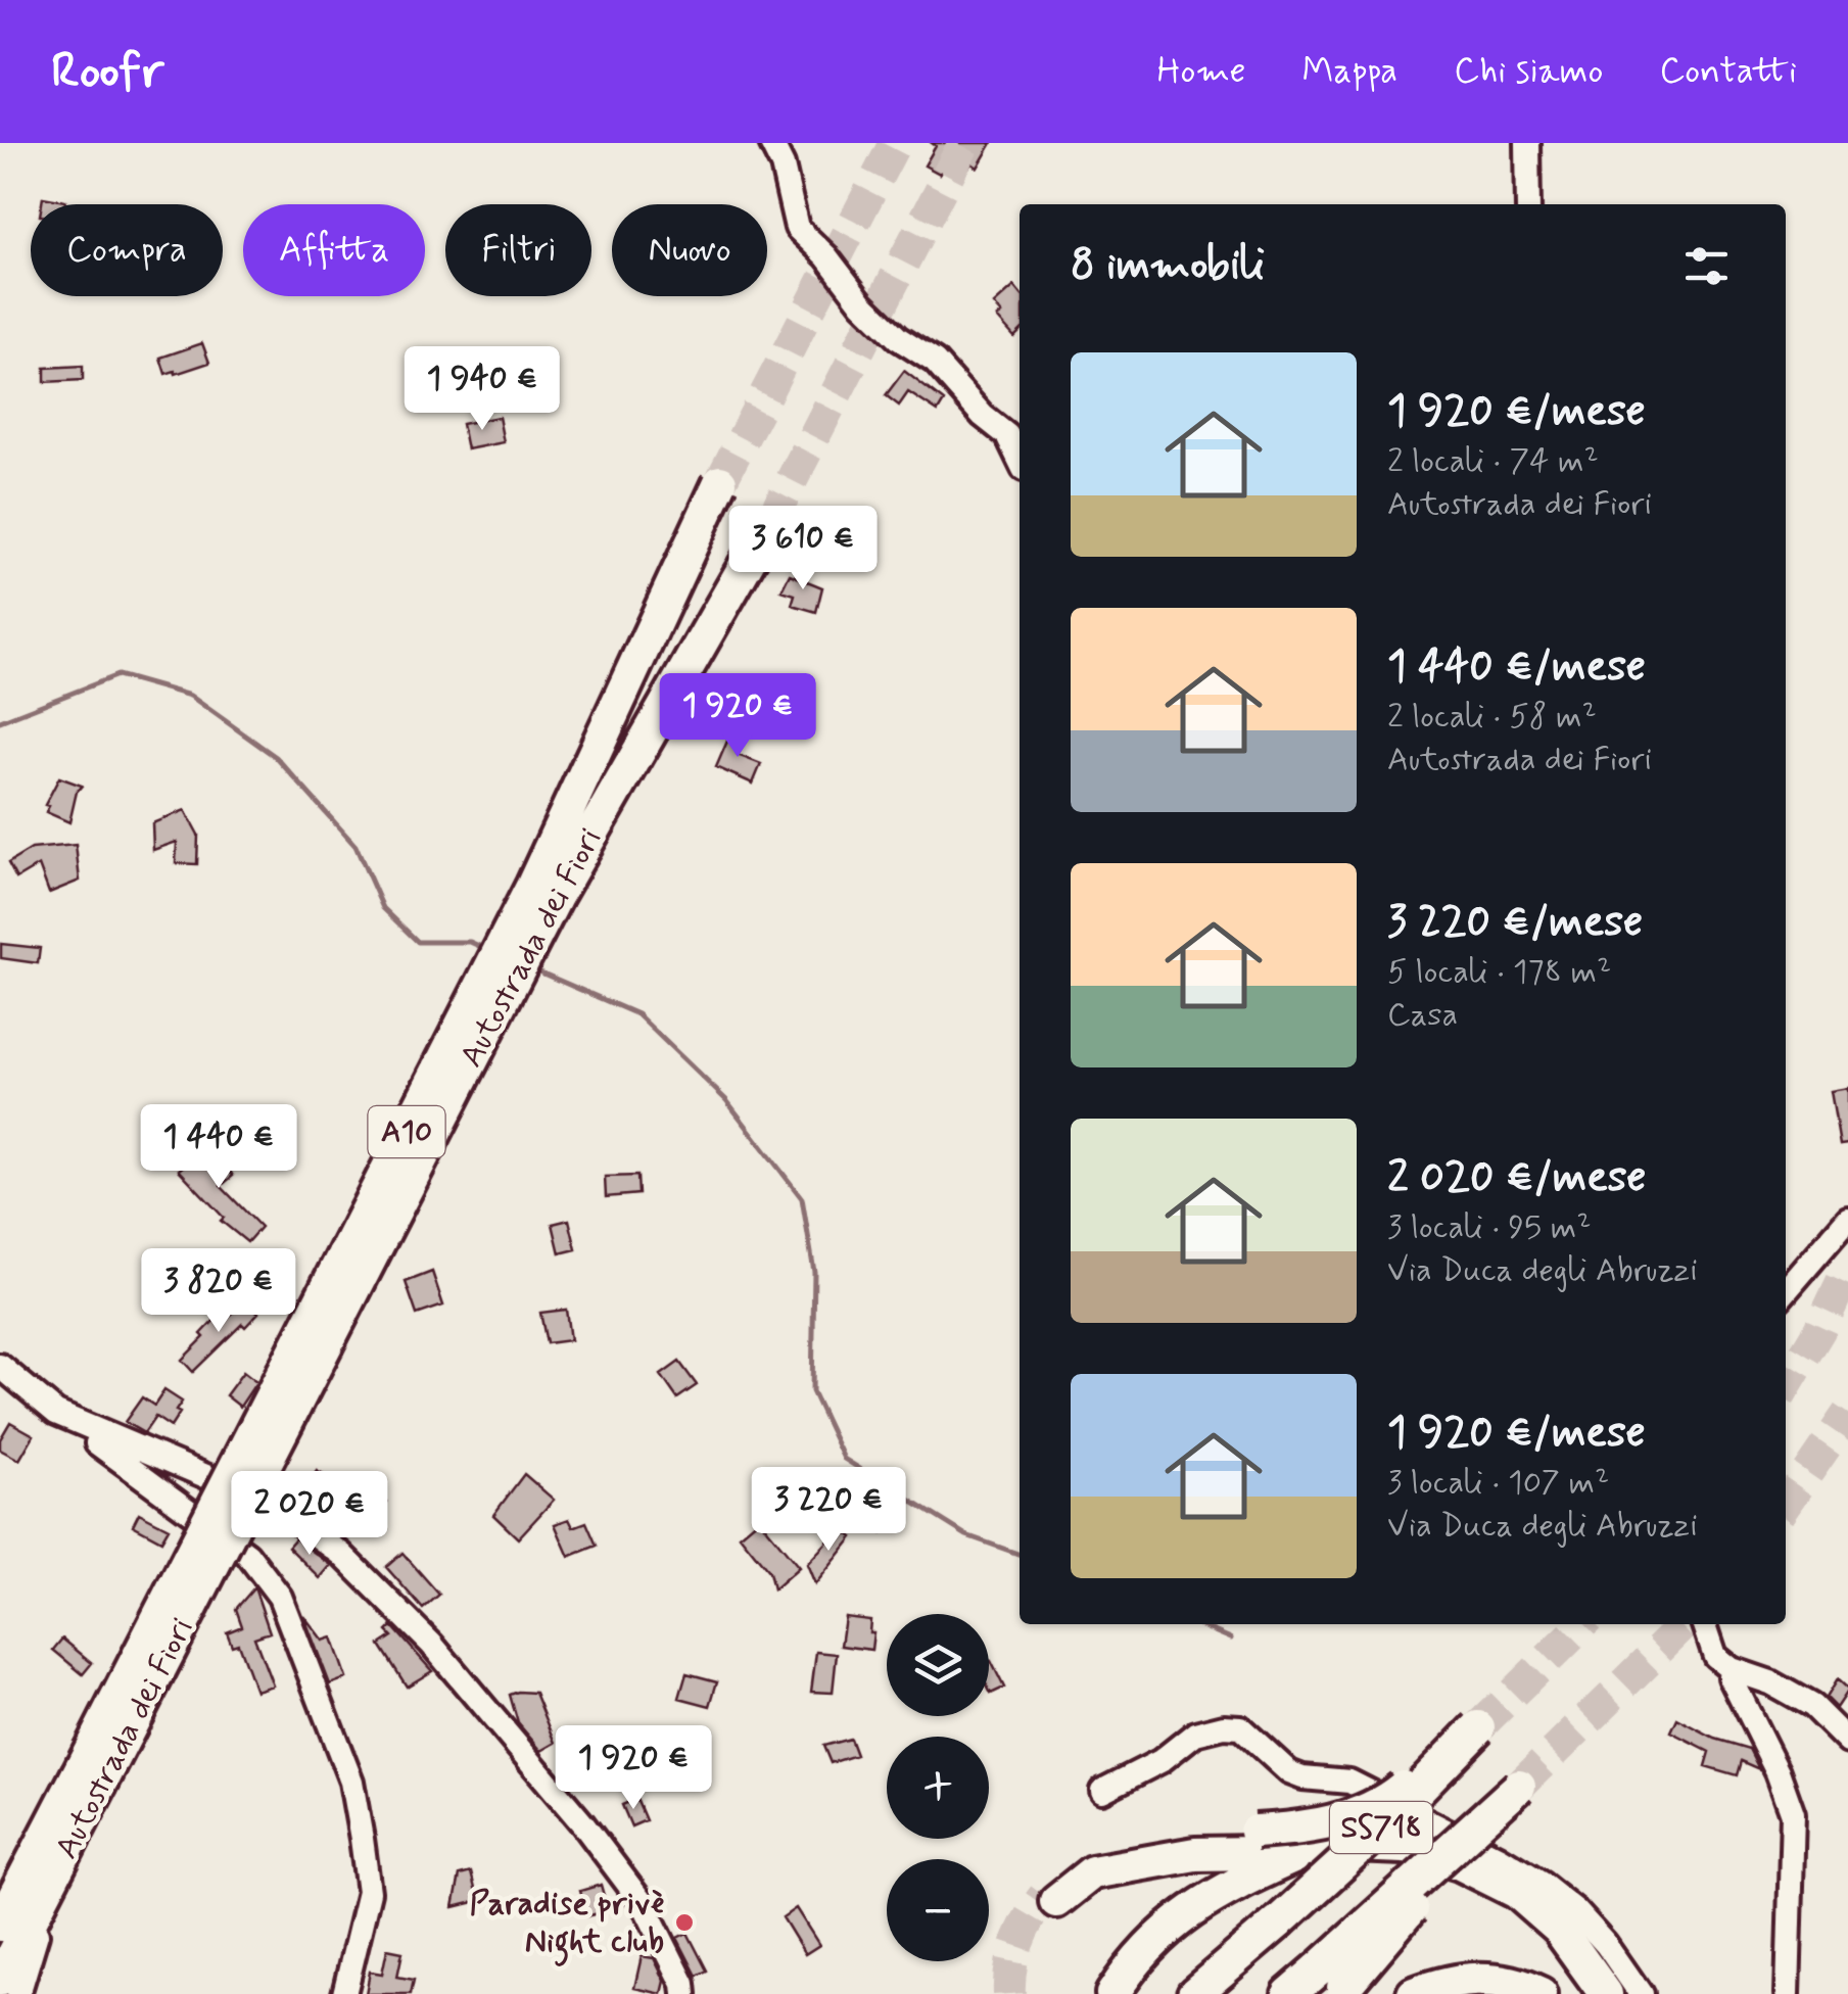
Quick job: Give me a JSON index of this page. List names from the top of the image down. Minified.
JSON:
{"streets":{"highway":["Autostrada dei Fiori","A10","SS718"]},"places":["Paradise privè Night club"],"page":{"header":"Roofr","nav":["Home","Mappa","Chi siamo","Contatti"],"chip":["Compra","Affitta","Filtri","Nuovo"],"heading":"8 immobili","list":[{"name":"1 920 €/mese","note":"2 locali · 74 m² · Autostrada dei Fiori"},{"name":"1 440 €/mese","note":"2 locali · 58 m² · Autostrada dei Fiori"},{"name":"3 220 €/mese","note":"5 locali · 178 m² · Casa"},{"name":"2 020 €/mese","note":"3 locali · 95 m² · Via Duca degli Abruzzi"},{"name":"1 920 €/mese","note":"3 locali · 107 m² · Via Duca degli Abruzzi"}],"price":["1 940 €","3 610 €","1 920 €","1 440 €","3 820 €","3 220 €","2 020 €","1 920 €"],"map_buttons":["+","−"]}}
